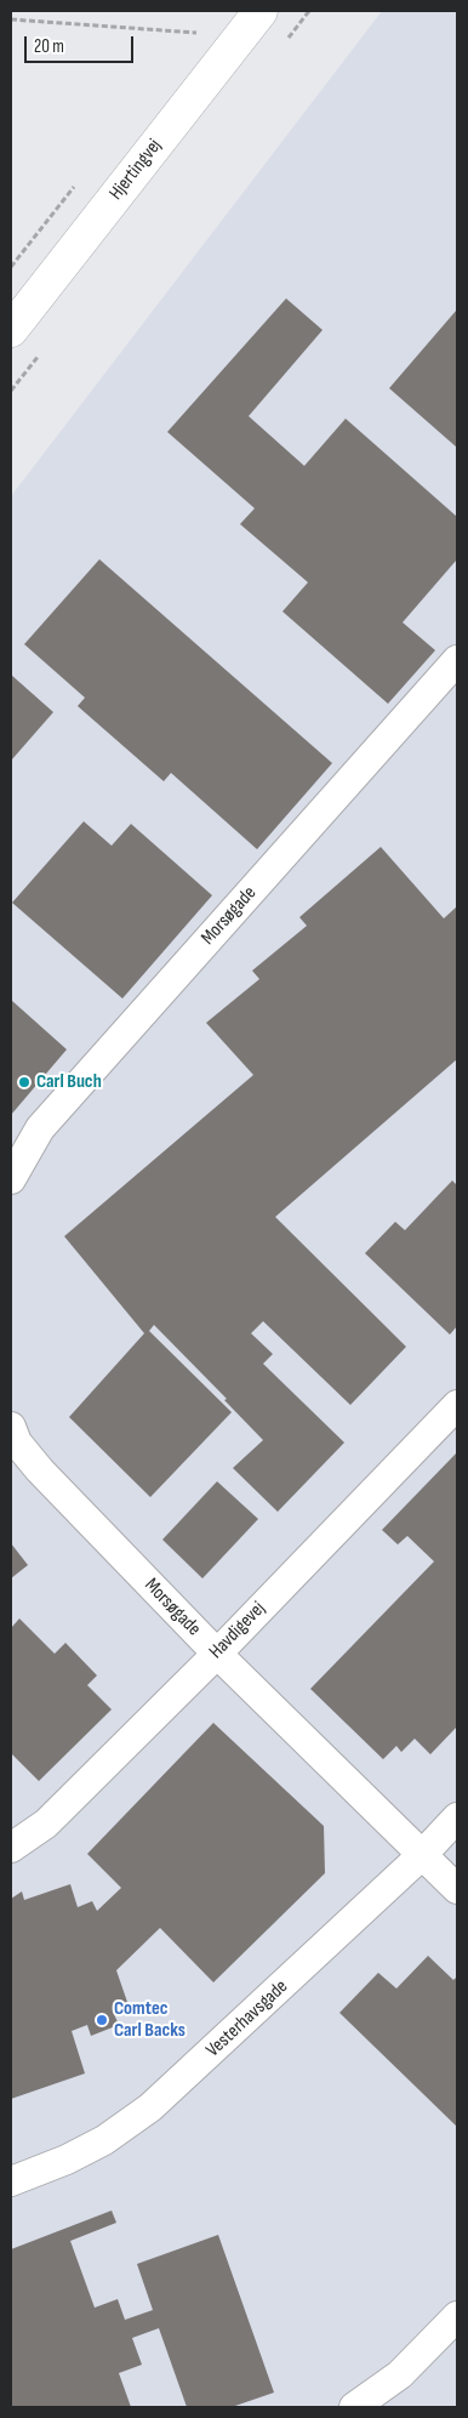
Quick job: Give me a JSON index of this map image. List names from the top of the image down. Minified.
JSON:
{"streets":{"main road":["Hjertingvej"],"street":["Morsøgade","Havdigevej","Vesterhavsgade"]},"crossings":[["Morsøgade","Havdigevej"],["Morsøgade","Vesterhavsgade"]],"places":["Carl Buch","Comtec Carl Backs"],"scale_bar":"20 m"}
